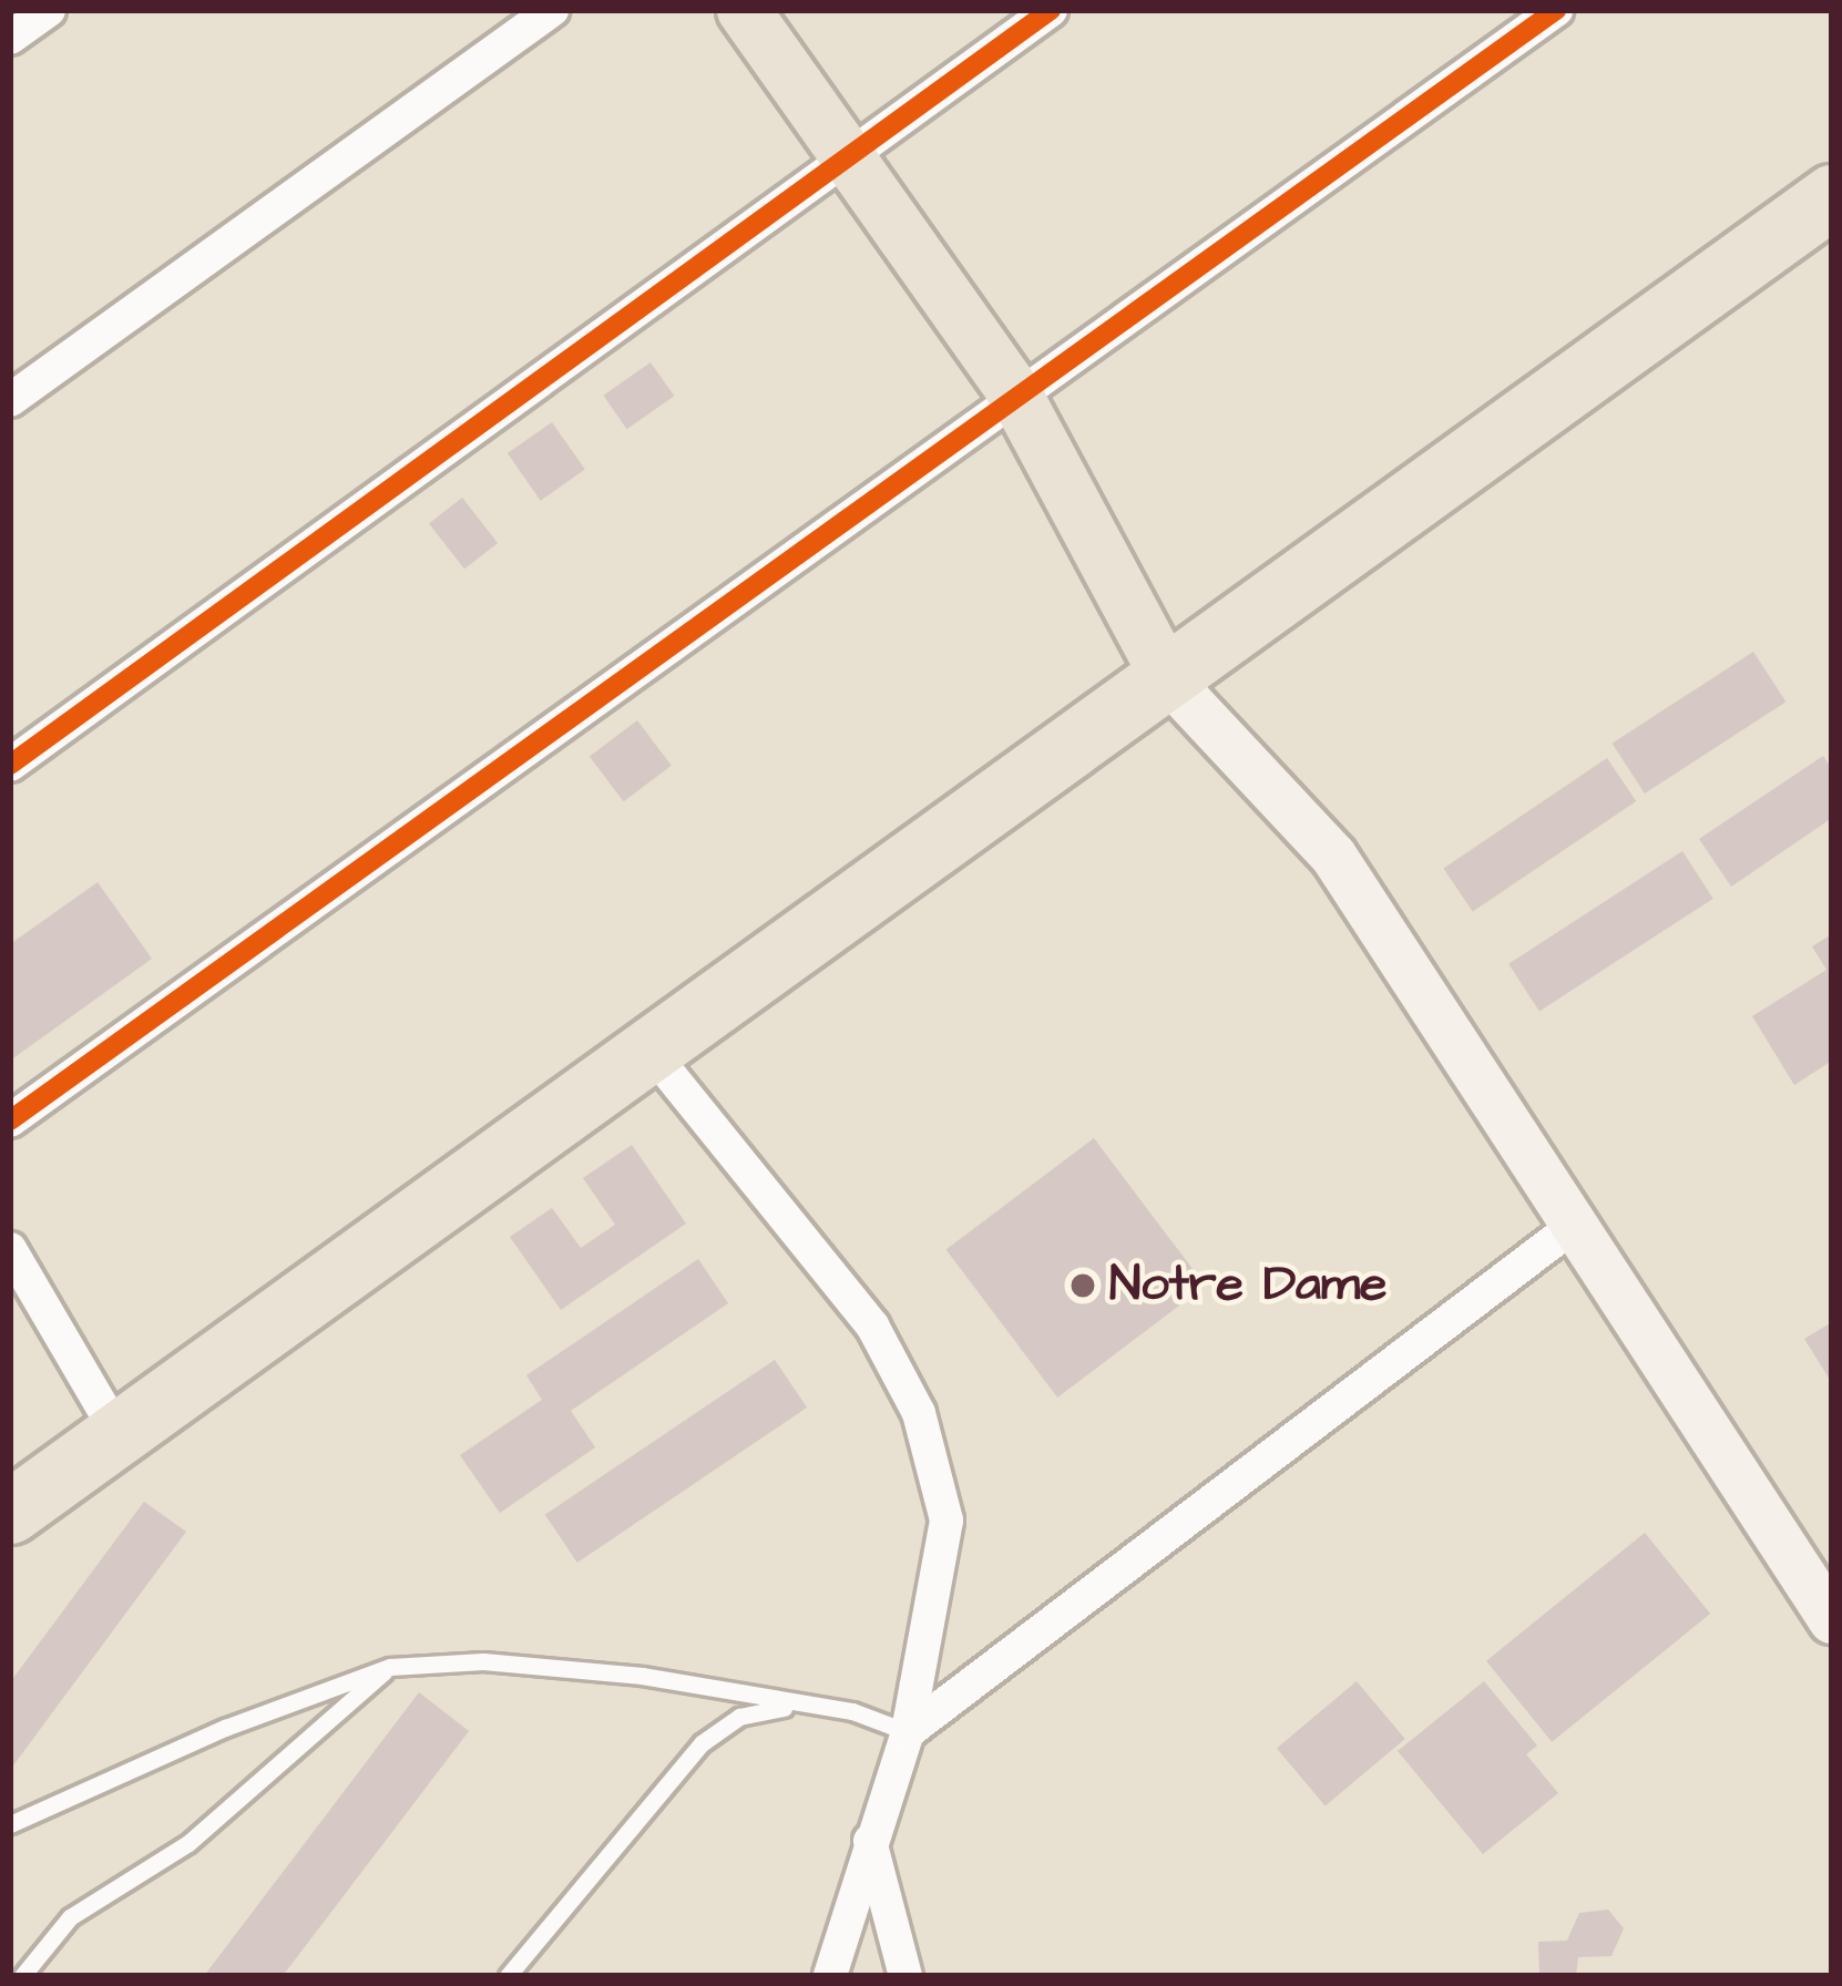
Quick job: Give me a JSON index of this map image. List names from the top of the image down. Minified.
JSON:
{"places":["Notre Dame"]}
